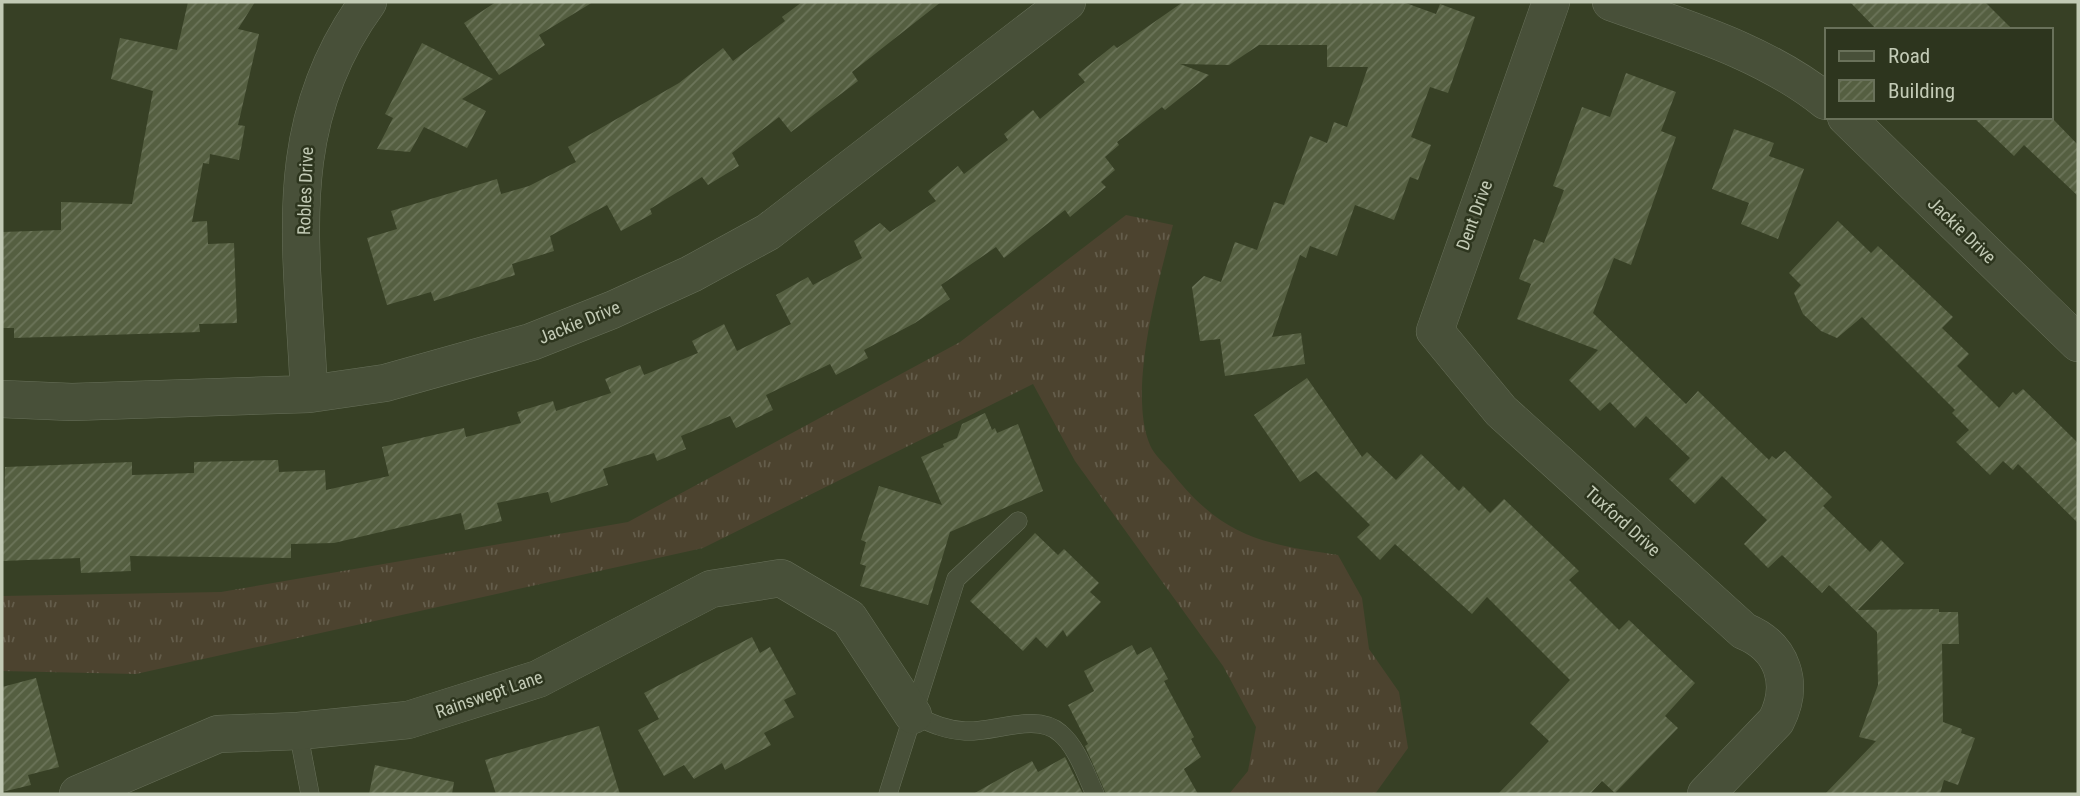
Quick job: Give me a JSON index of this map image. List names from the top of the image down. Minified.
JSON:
{"streets":{"street":["Robles Drive","Dent Drive","Jackie Drive","Tuxford Drive","Rainswept Lane"]},"crossings":[["Robles Drive","Jackie Drive"],["Dent Drive","Tuxford Drive"]],"legend":["Road","Building"]}
